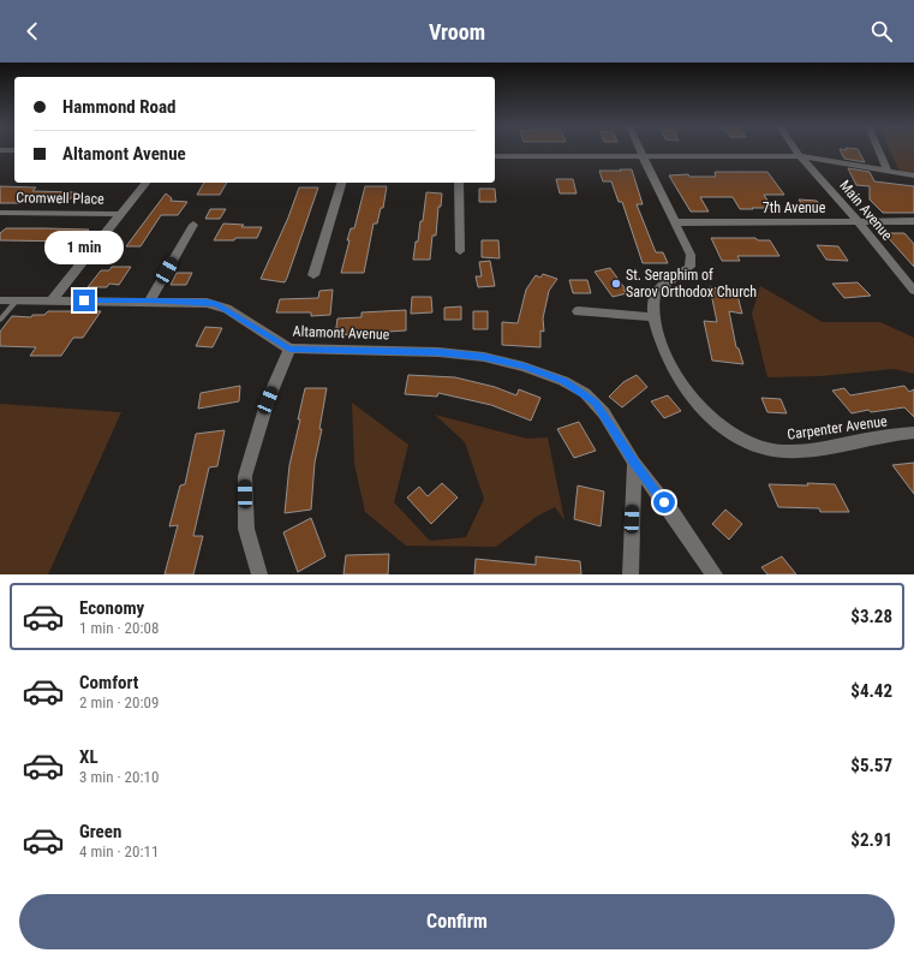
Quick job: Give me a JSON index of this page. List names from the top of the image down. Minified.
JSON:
{"streets":{"street":["Cromwell Place","7th Avenue","Main Avenue","Altamont Avenue","Carpenter Avenue"]},"crossings":[["7th Avenue","Main Avenue"],["7th Avenue","Carpenter Avenue"]],"places":["St. Seraphim of Sarov Orthodox Church"],"page":{"header":"Vroom","banner":["Hammond Road","Altamont Avenue"],"bubble":"1 min","list":[{"name":"Economy","note":"1 min · 20:08","value":"$3.28"},{"name":"Comfort","note":"2 min · 20:09","value":"$4.42"},{"name":"XL","note":"3 min · 20:10","value":"$5.57"},{"name":"Green","note":"4 min · 20:11","value":"$2.91"}],"buttons":"Confirm"}}
